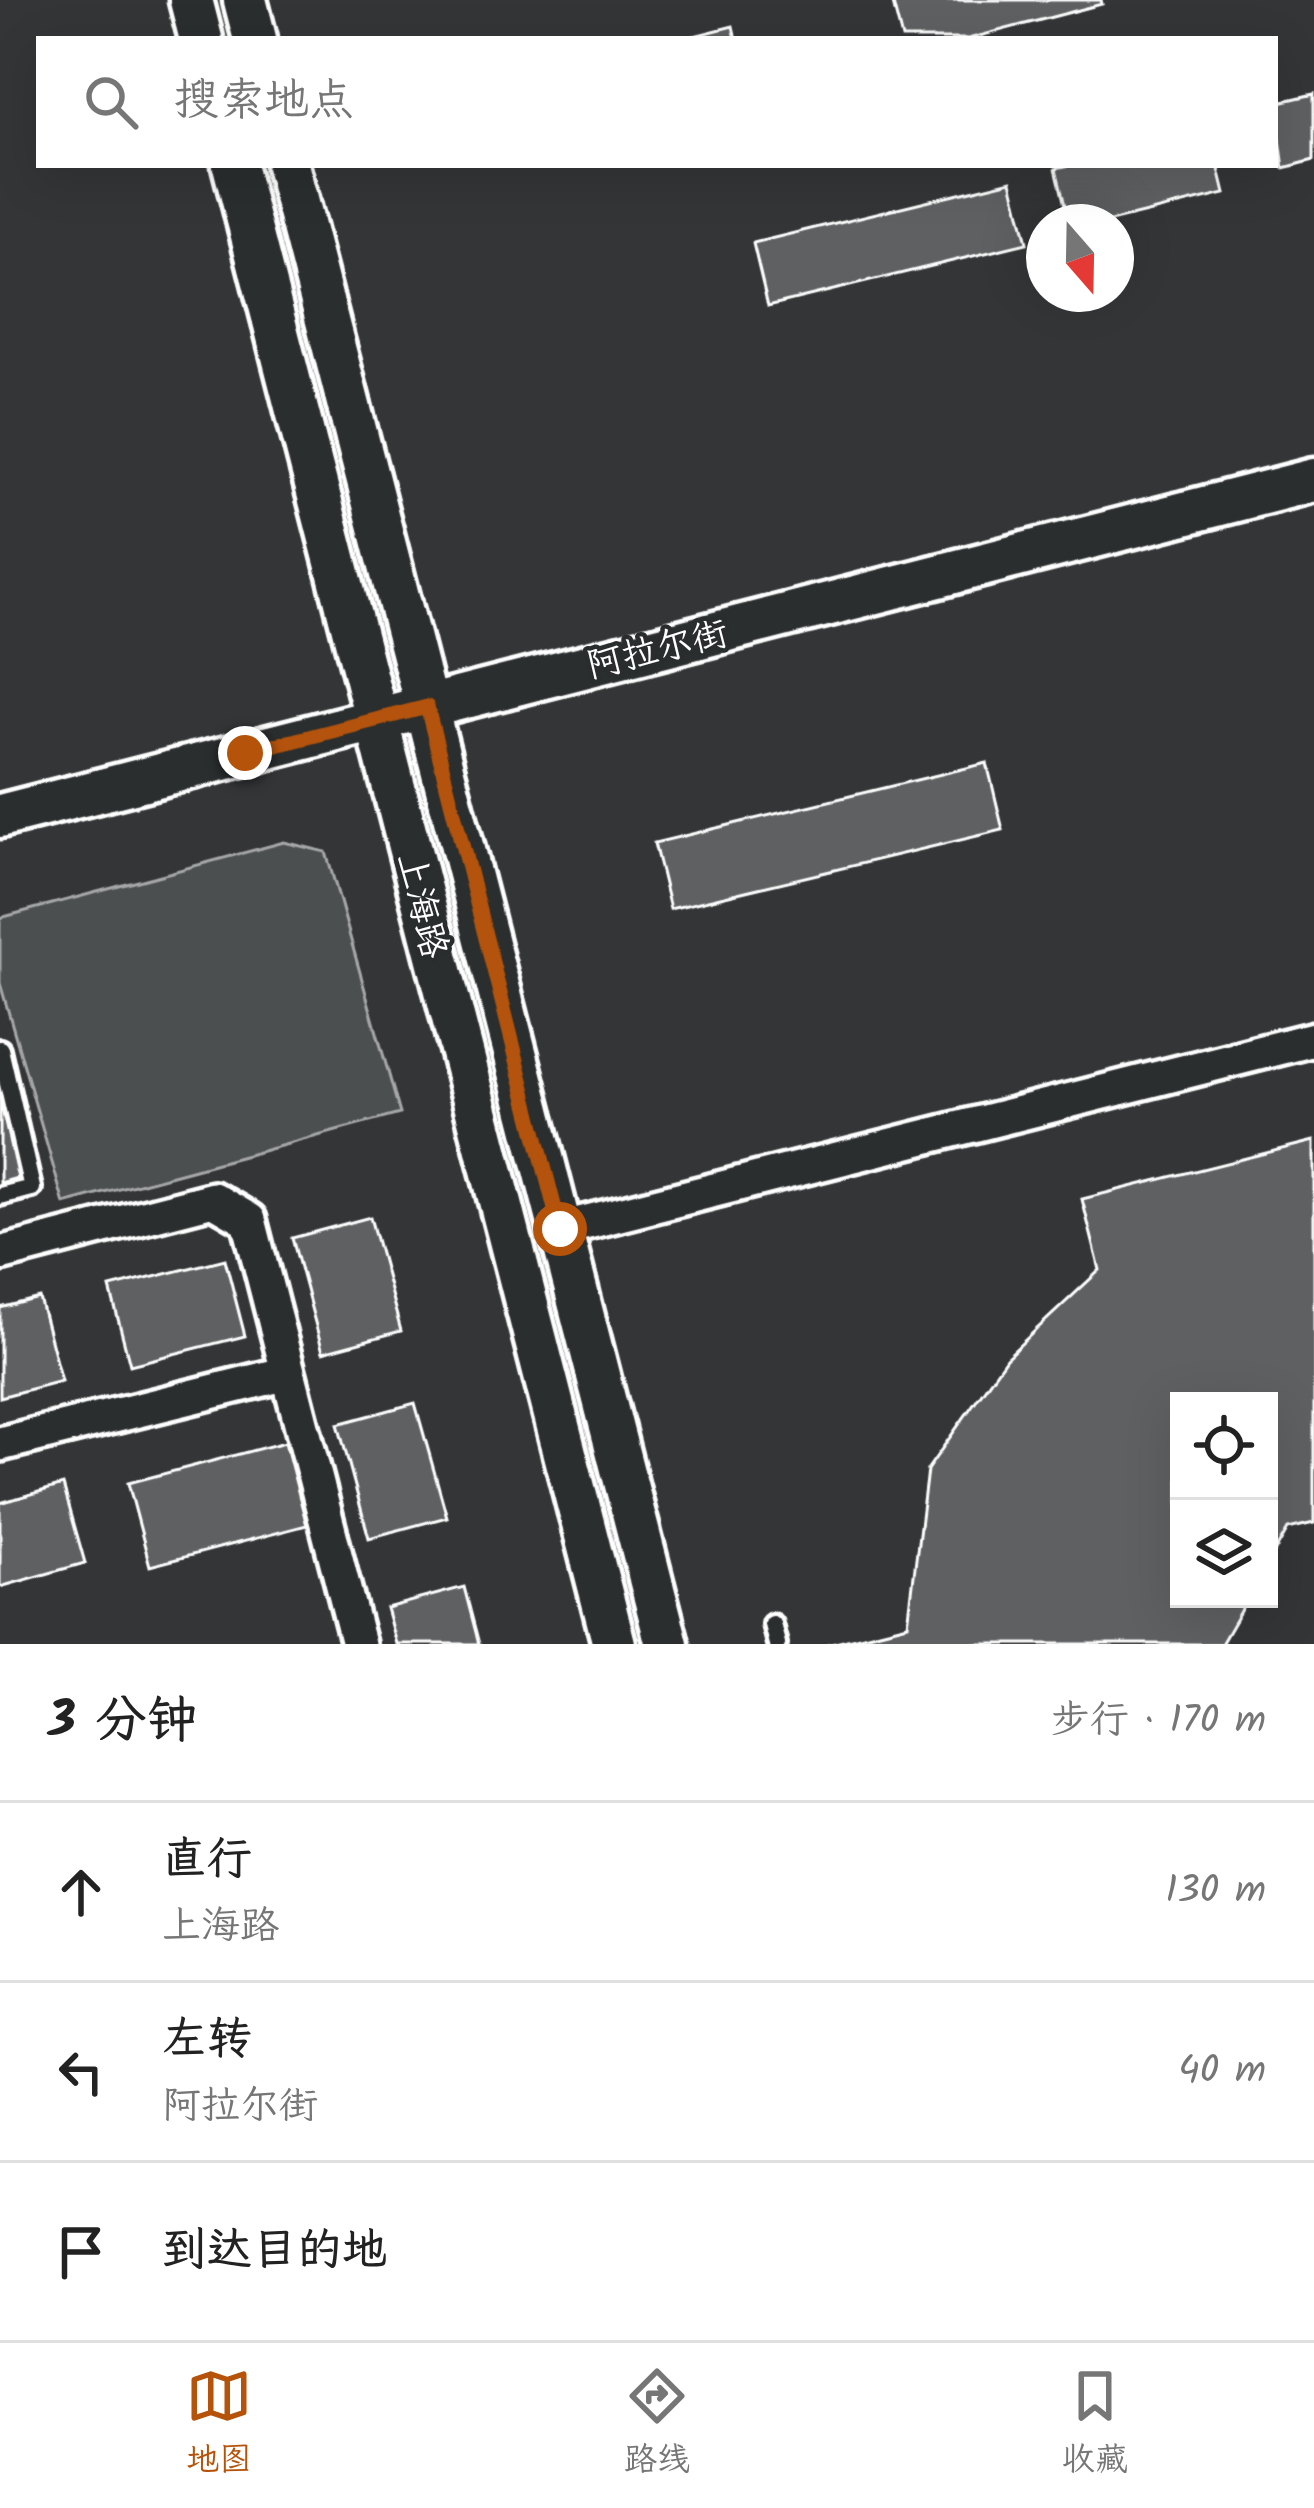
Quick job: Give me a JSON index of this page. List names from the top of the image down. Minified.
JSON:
{"streets":{"street":["阿拉尔街","上海路"]},"crossings":[["阿拉尔街","上海路"]],"north":"bottom","page":{"search":"搜索地点","heading":["3 分钟","步行 · 170 m"],"list":[["直行","上海路","130 m"],["左转","阿拉尔街","40 m"],"到达目的地"],"nav":["地图","路线","收藏"]}}
